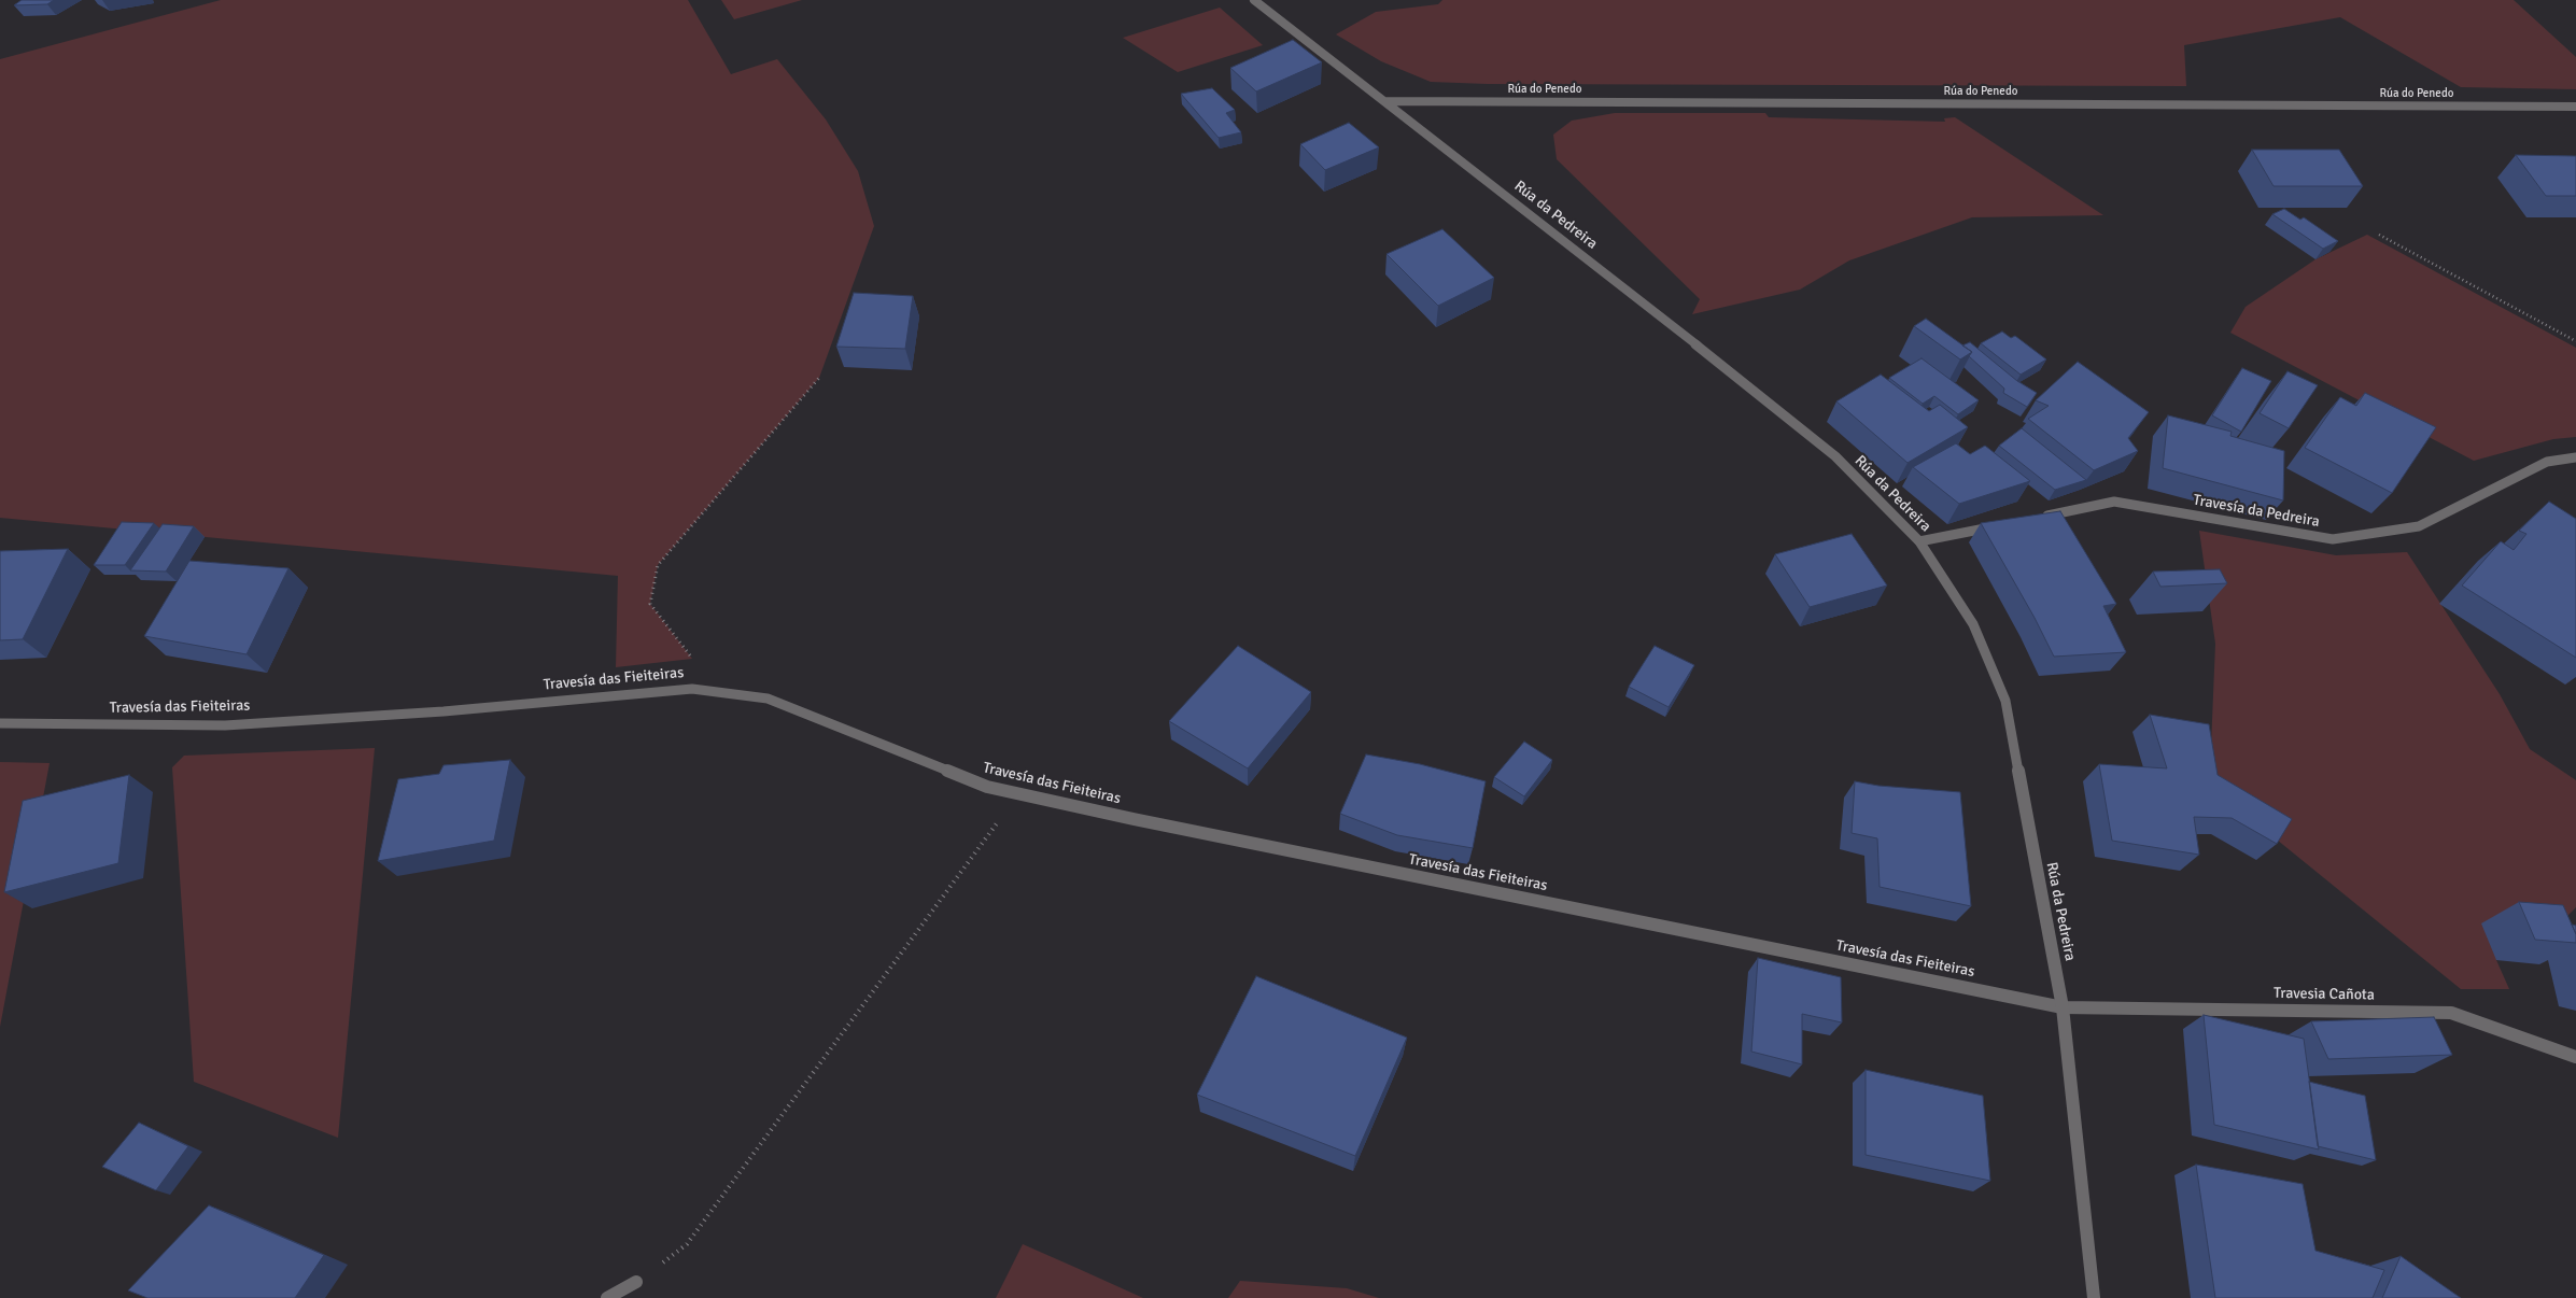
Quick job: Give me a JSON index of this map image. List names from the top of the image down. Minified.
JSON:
{"streets":{"street":["Rúa do Penedo","Rúa da Pedreira","Travesía da Pedreira","Travesía das Fieiteiras","Travesia Cañota"]},"crossings":[["Rúa do Penedo","Rúa da Pedreira"],["Rúa da Pedreira","Travesía das Fieiteiras"],["Rúa da Pedreira","Travesia Cañota"],["Travesía das Fieiteiras","Travesia Cañota"]]}
